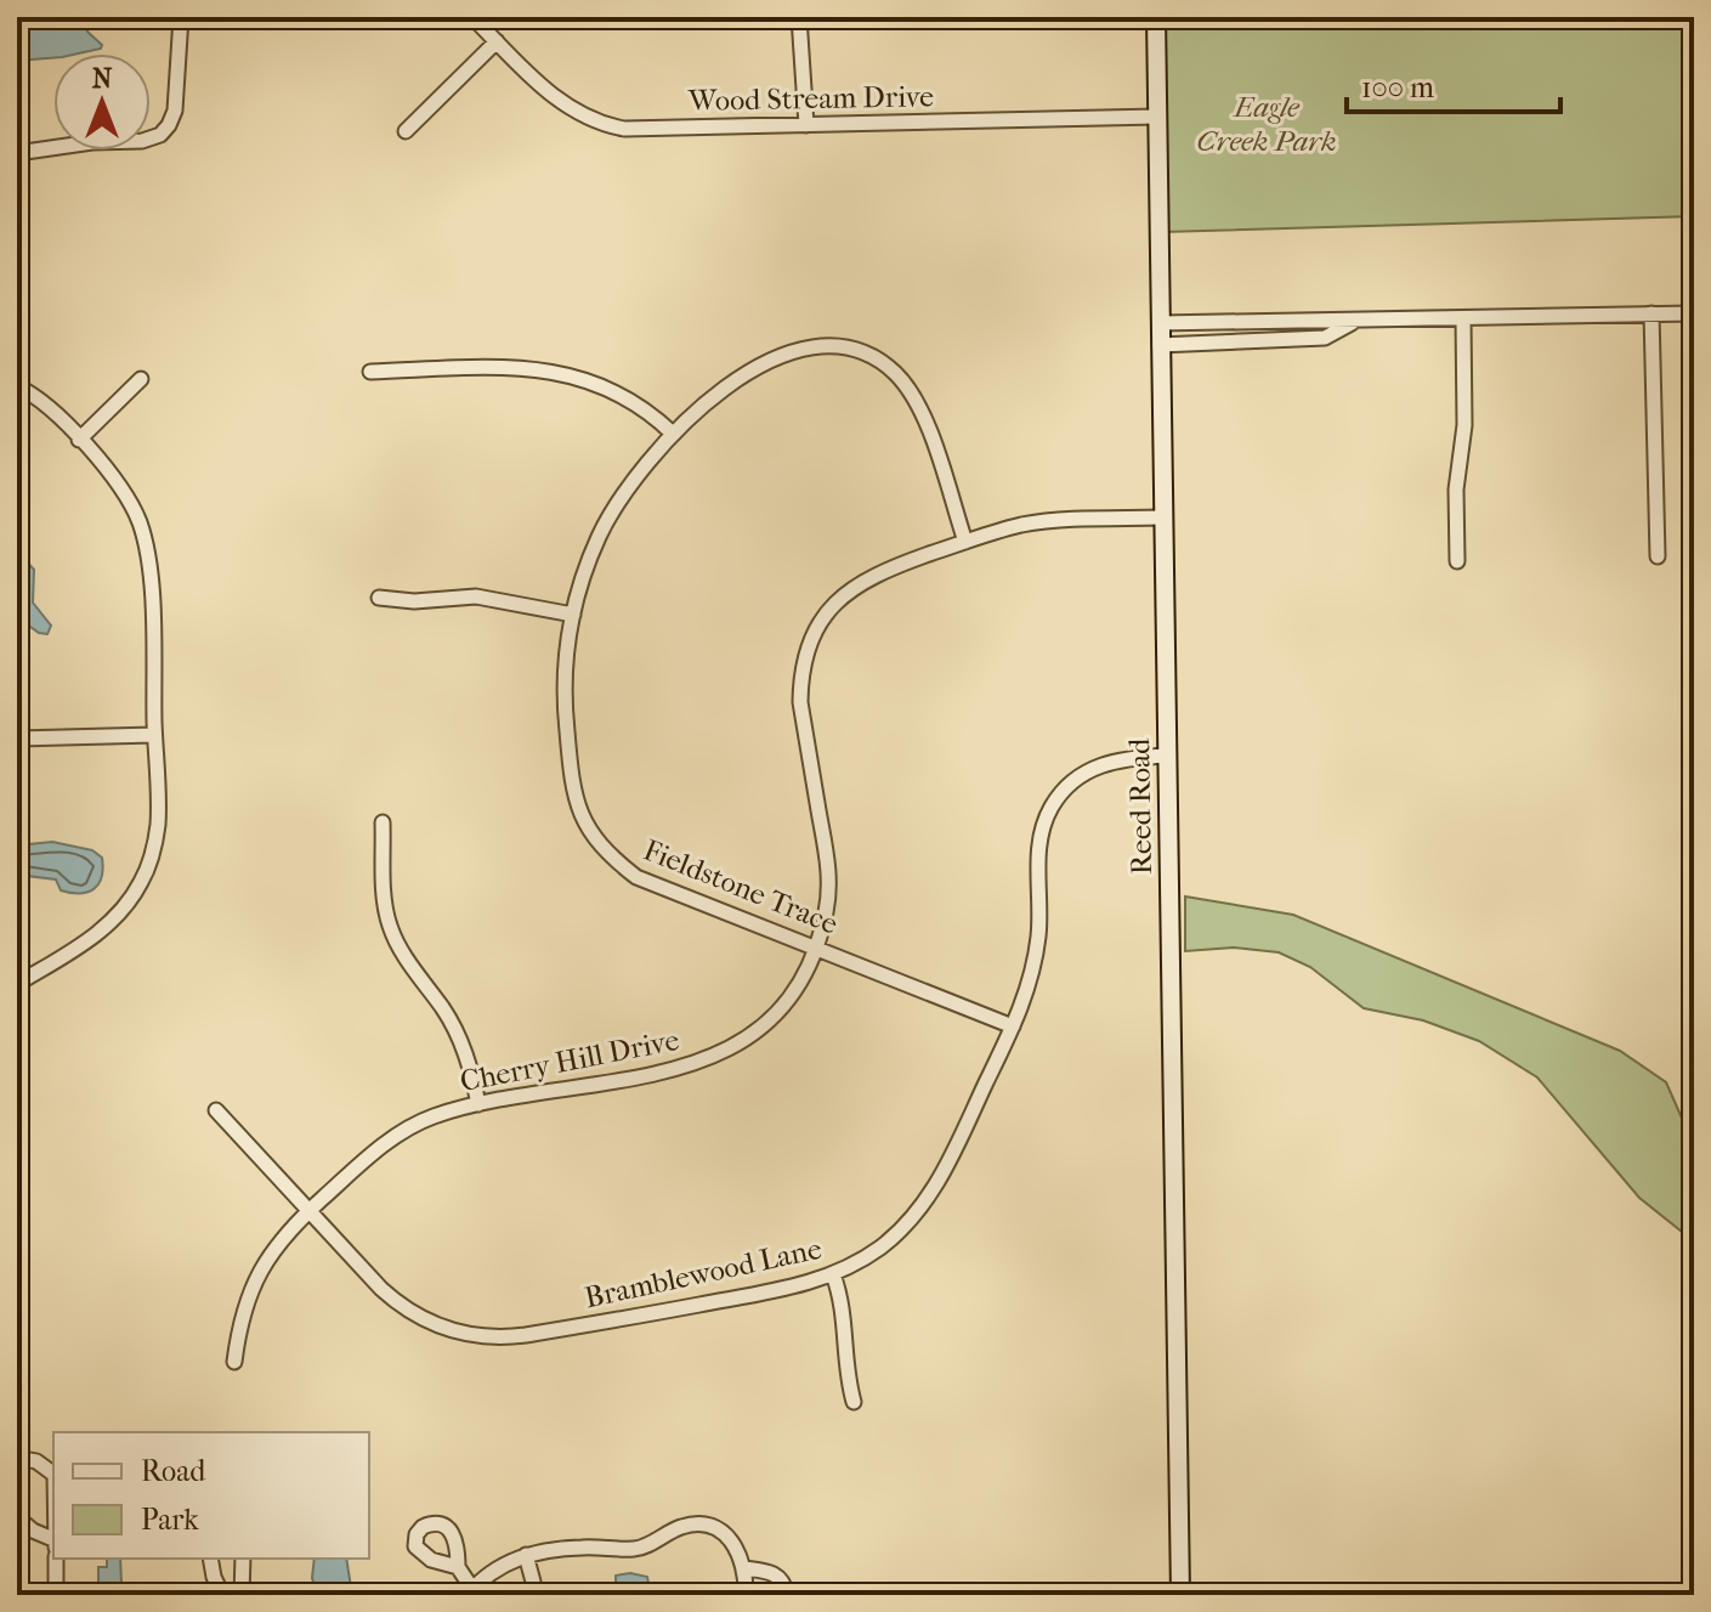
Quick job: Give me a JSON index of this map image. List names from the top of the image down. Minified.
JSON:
{"streets":{"main road":["Reed Road"],"street":["Wood Stream Drive","Fieldstone Trace","Cherry Hill Drive","Bramblewood Lane"]},"crossings":[["Wood Stream Drive","Reed Road"],["Reed Road","Cherry Hill Drive"],["Reed Road","Bramblewood Lane"],["Fieldstone Trace","Cherry Hill Drive"],["Fieldstone Trace","Bramblewood Lane"],["Cherry Hill Drive","Bramblewood Lane"]],"parks":["Eagle Creek Park"],"legend":["Road","Park"],"scale_bar":"100 m","north":"top"}
